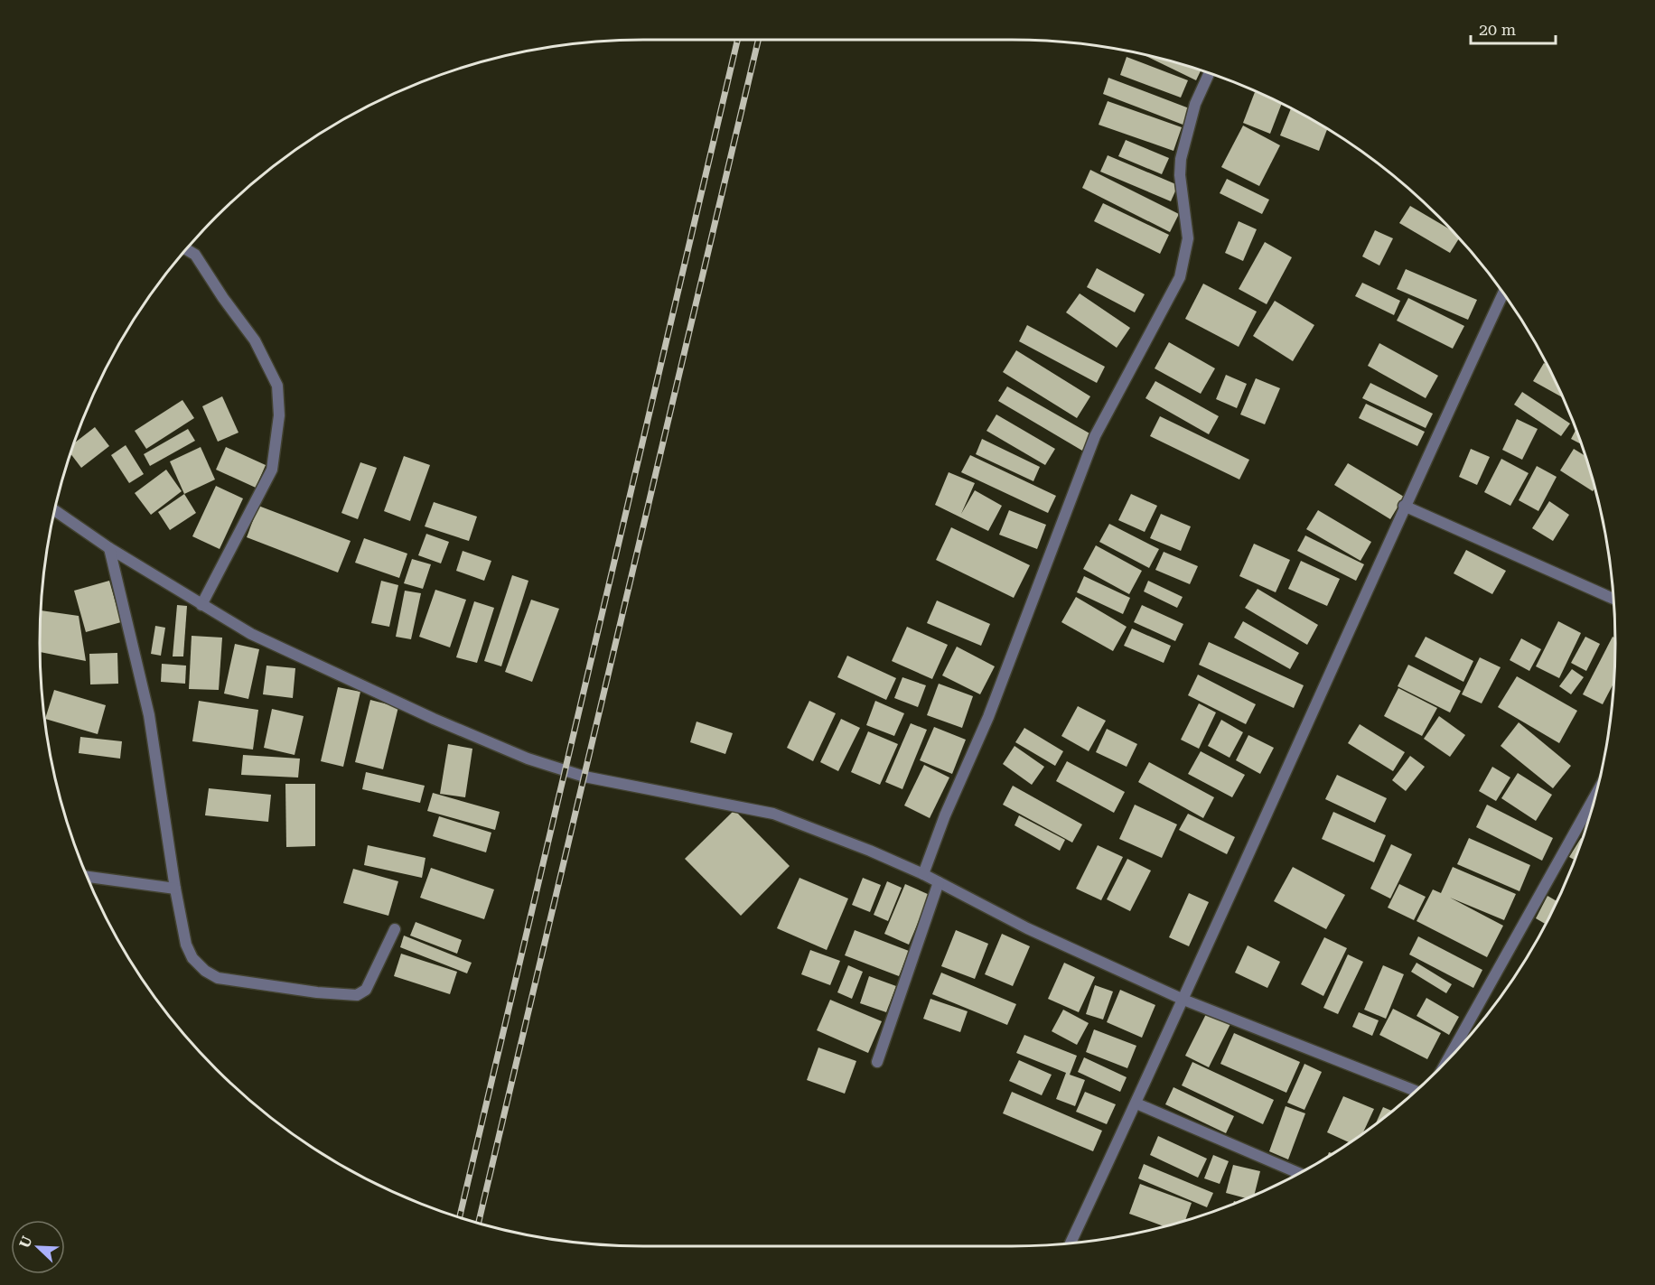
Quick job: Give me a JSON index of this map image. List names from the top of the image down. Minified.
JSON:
{"scale_bar":"20 m","north":"top left"}
